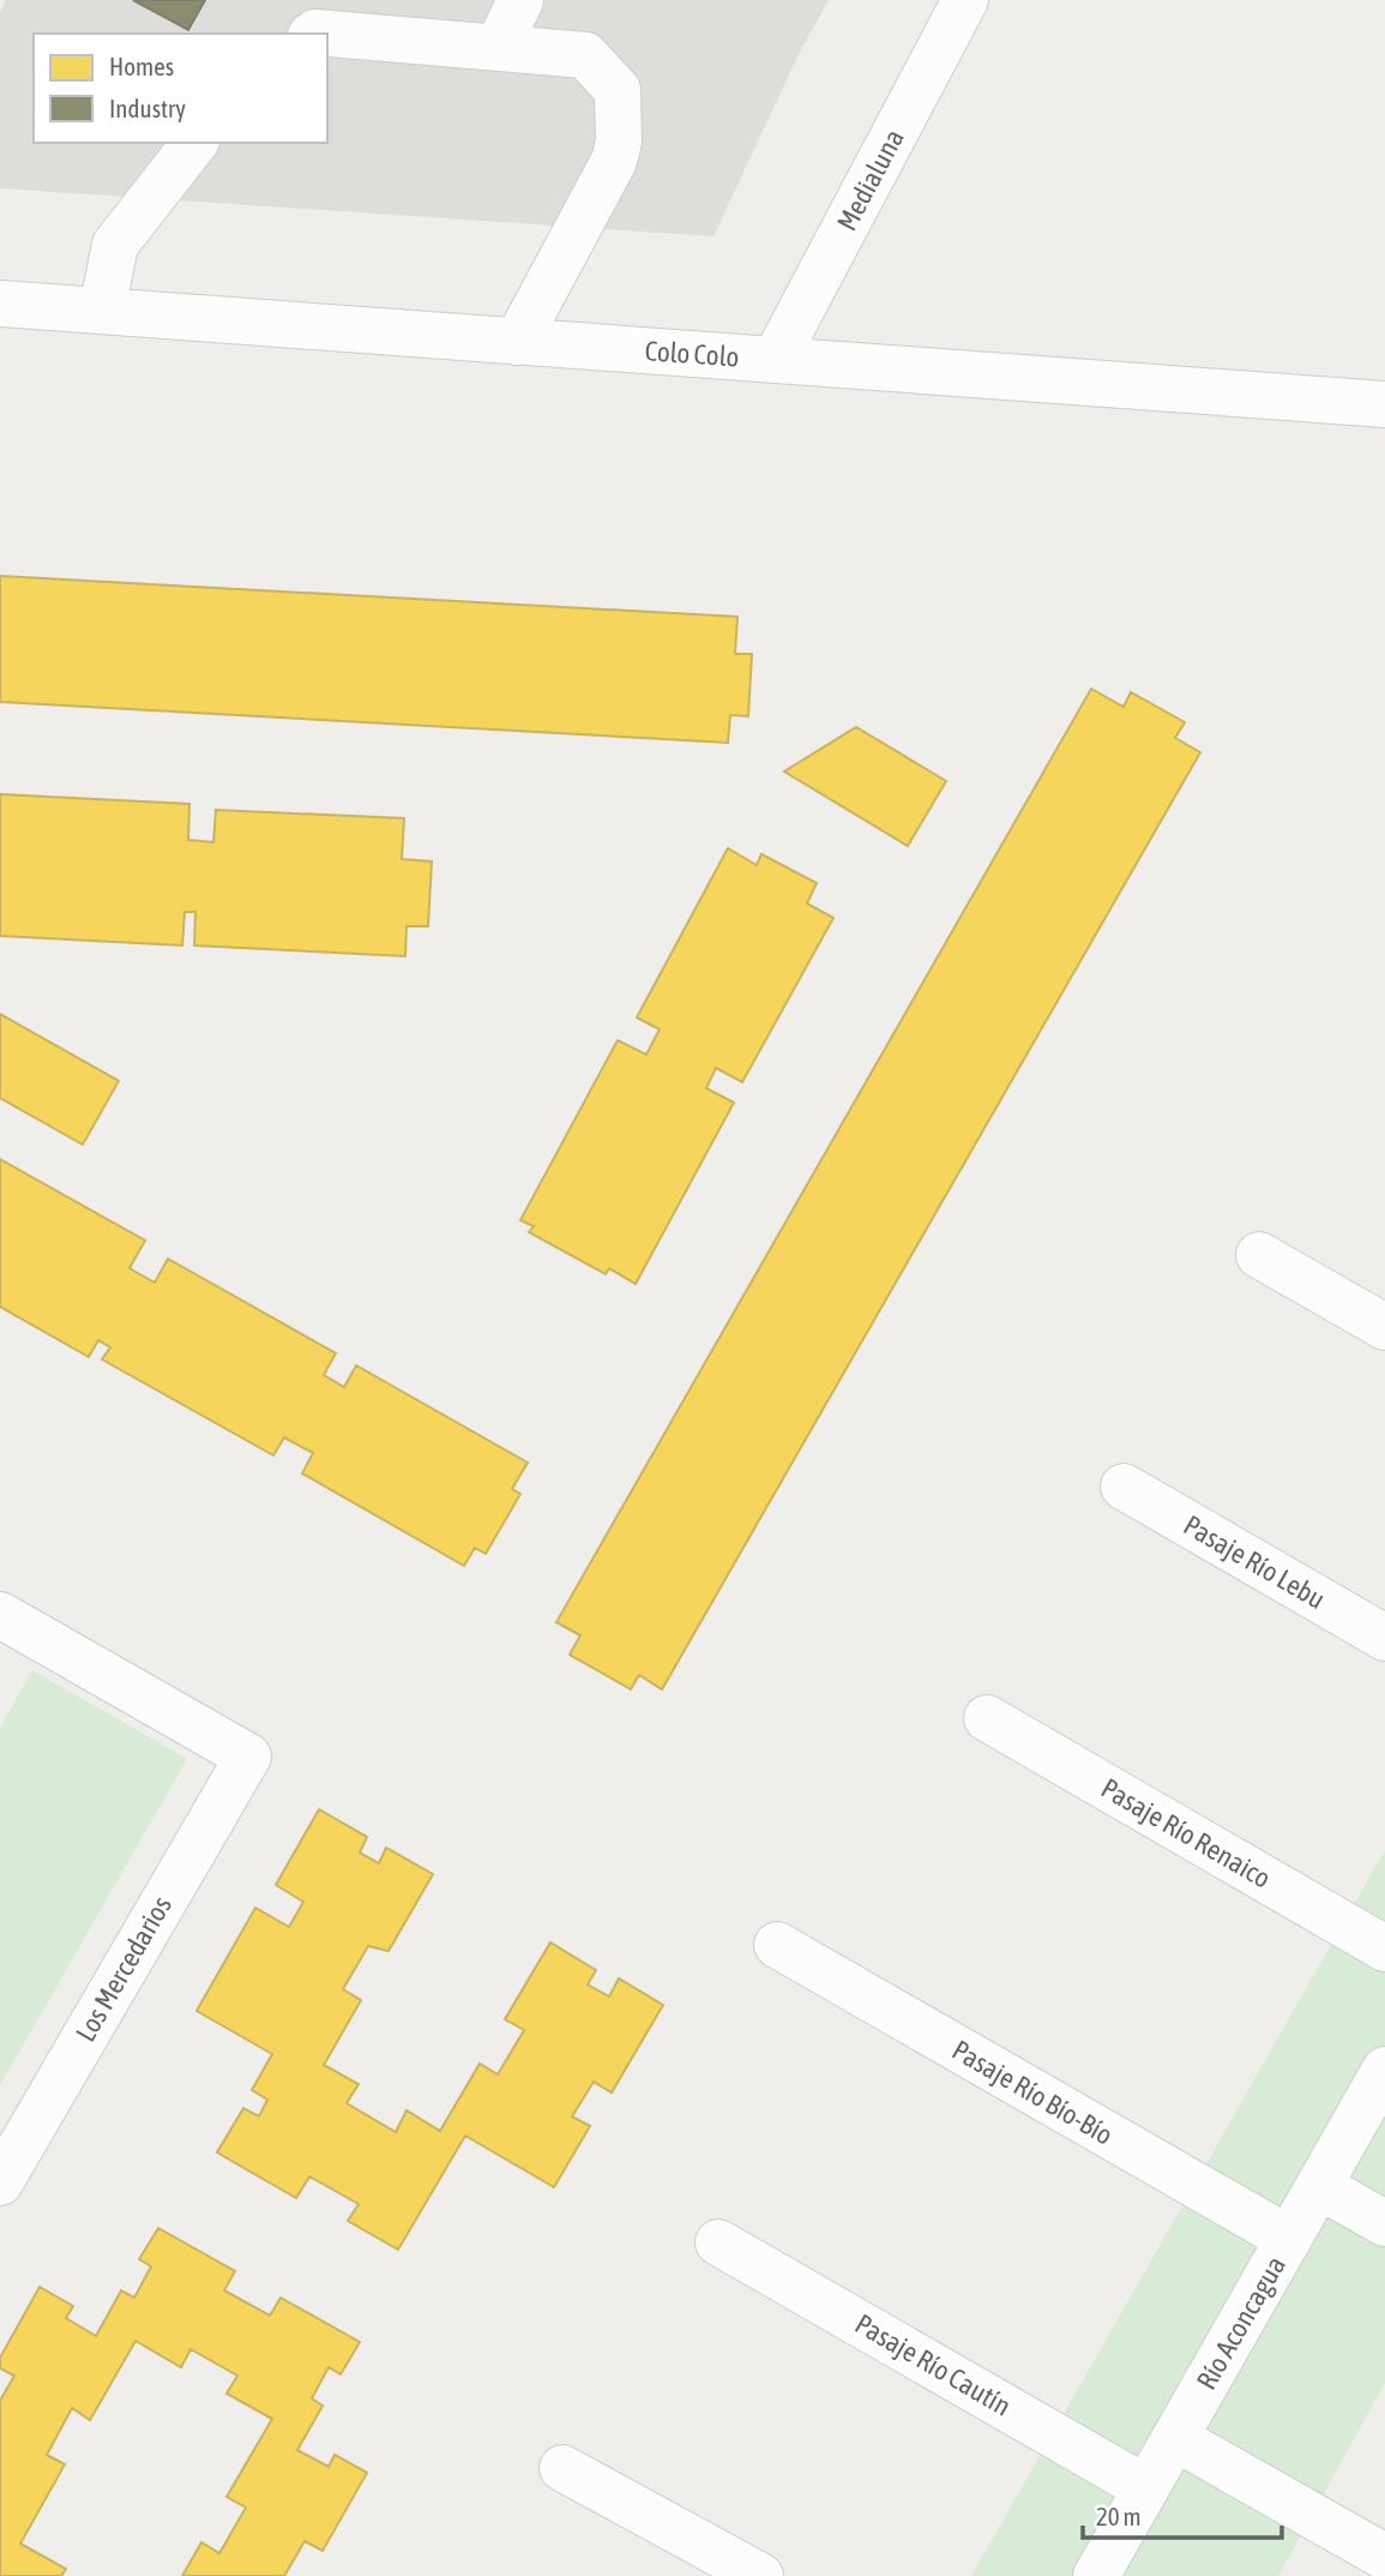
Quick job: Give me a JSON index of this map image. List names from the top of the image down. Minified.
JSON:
{"streets":{"street":["Medialuna","Colo Colo","Pasaje Río Lebu","Pasaje Río Renaico","Los Mercedarios","Pasaje Río Bío-Bío","Río Aconcagua","Pasaje Río Cautín"]},"crossings":[["Medialuna","Colo Colo"],["Pasaje Río Bío-Bío","Río Aconcagua"],["Río Aconcagua","Pasaje Río Cautín"]],"legend":["Homes","Industry"],"scale_bar":"20 m"}
